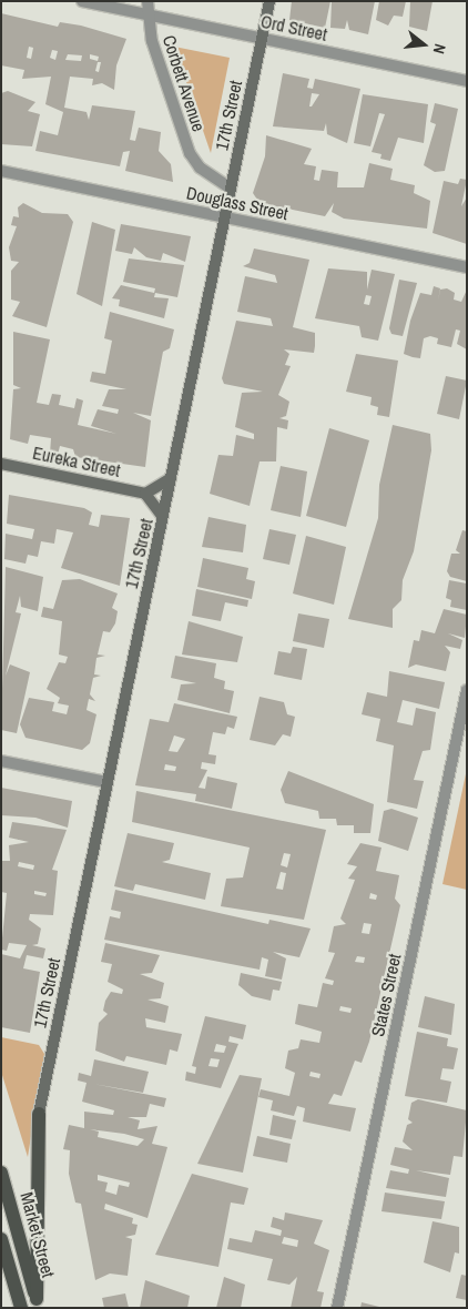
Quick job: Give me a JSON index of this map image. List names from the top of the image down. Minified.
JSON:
{"streets":{"main road":["17th Street","Eureka Street","Market Street"],"street":["Ord Street","Corbett Avenue","Douglass Street","States Street"]},"crossings":[["Ord Street","Corbett Avenue"],["Ord Street","17th Street"],["Corbett Avenue","17th Street"],["17th Street","Douglass Street"]],"north":"right"}
